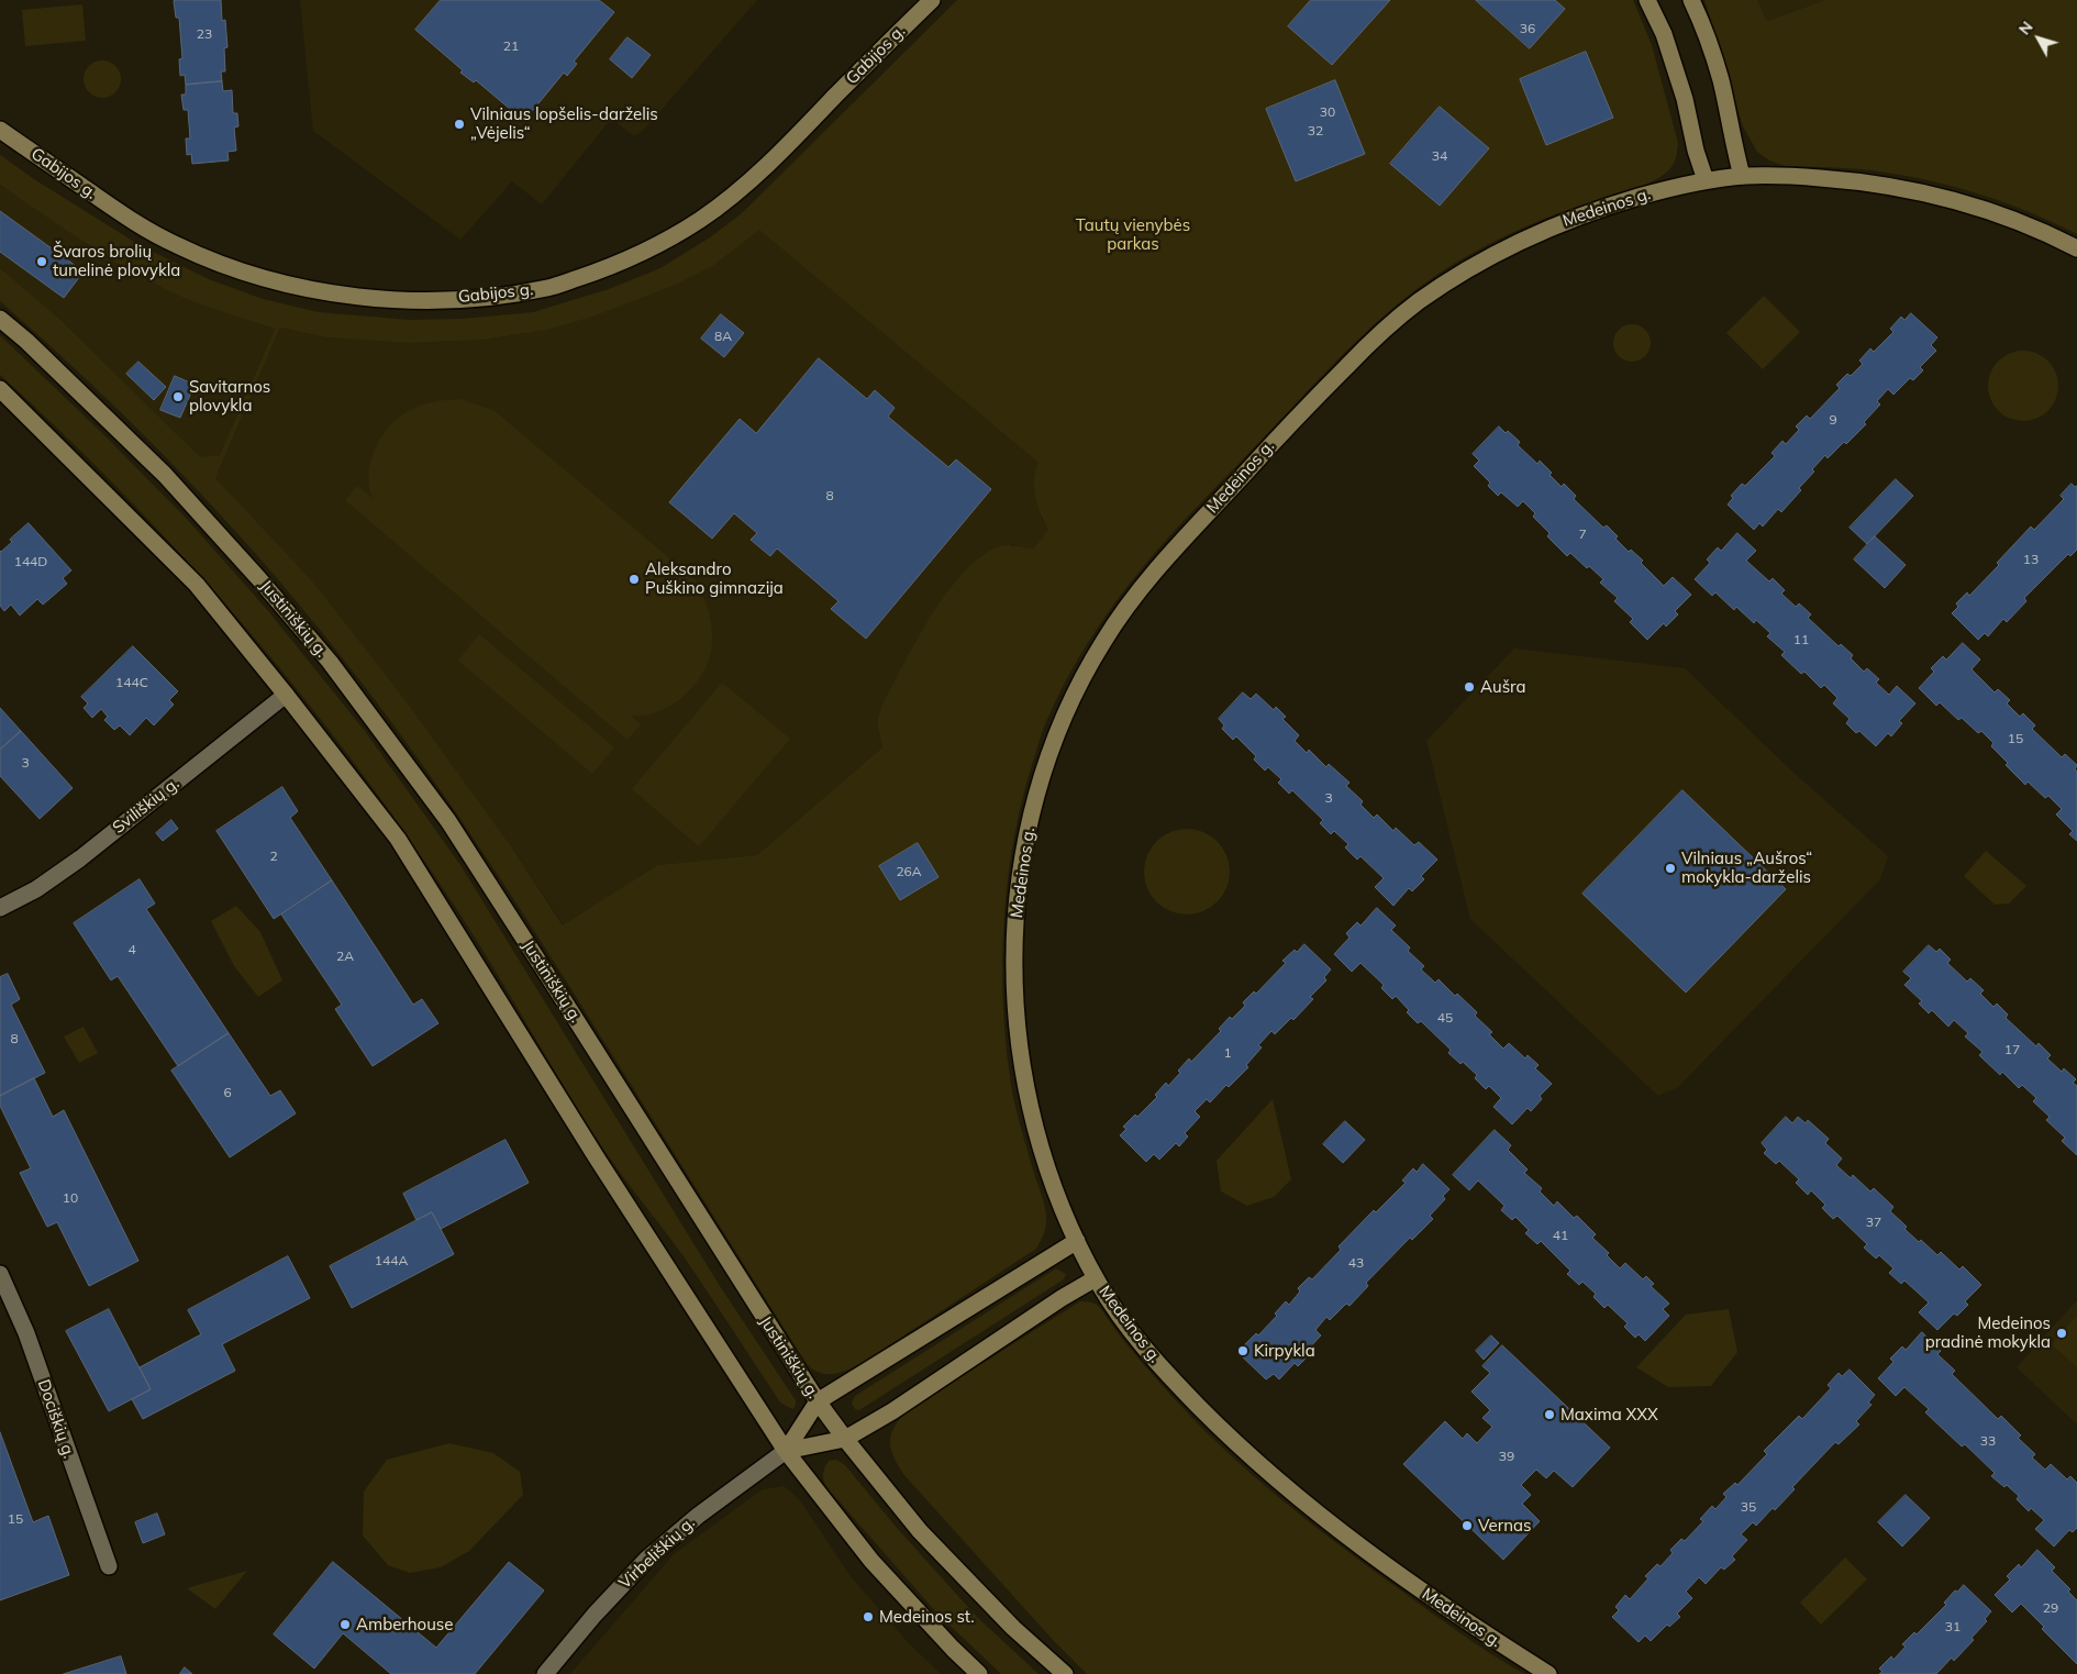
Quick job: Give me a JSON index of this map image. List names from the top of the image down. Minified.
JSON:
{"streets":{"street":["Gabijos g.","Medeinos g.","Justiniškių g.","Sviliškių g.","Dociškių g.","Virbeliškių g."]},"parks":["Tautų vienybės parkas"],"places":["Vilniaus lopšelis-darželis „Vėjelis“","Švaros brolių tunelinė plovykla","Savitarnos plovykla","Aleksandro Puškino gimnazija","Aušra","Vilniaus „Aušros“ mokykla-darželis","Medeinos pradinė mokykla","Kirpykla","Maxima XXX","Vernas","Medeinos st.","Amberhouse"],"house_numbers":["36","23","21","30","32","34","8A","9","8","7","13","144D","11","144C","15","3","3","2","26A","4","2A","45","8","17","1","6","10","37","41","144A","43","33","39","35","15","29","31"],"north":"top left"}
